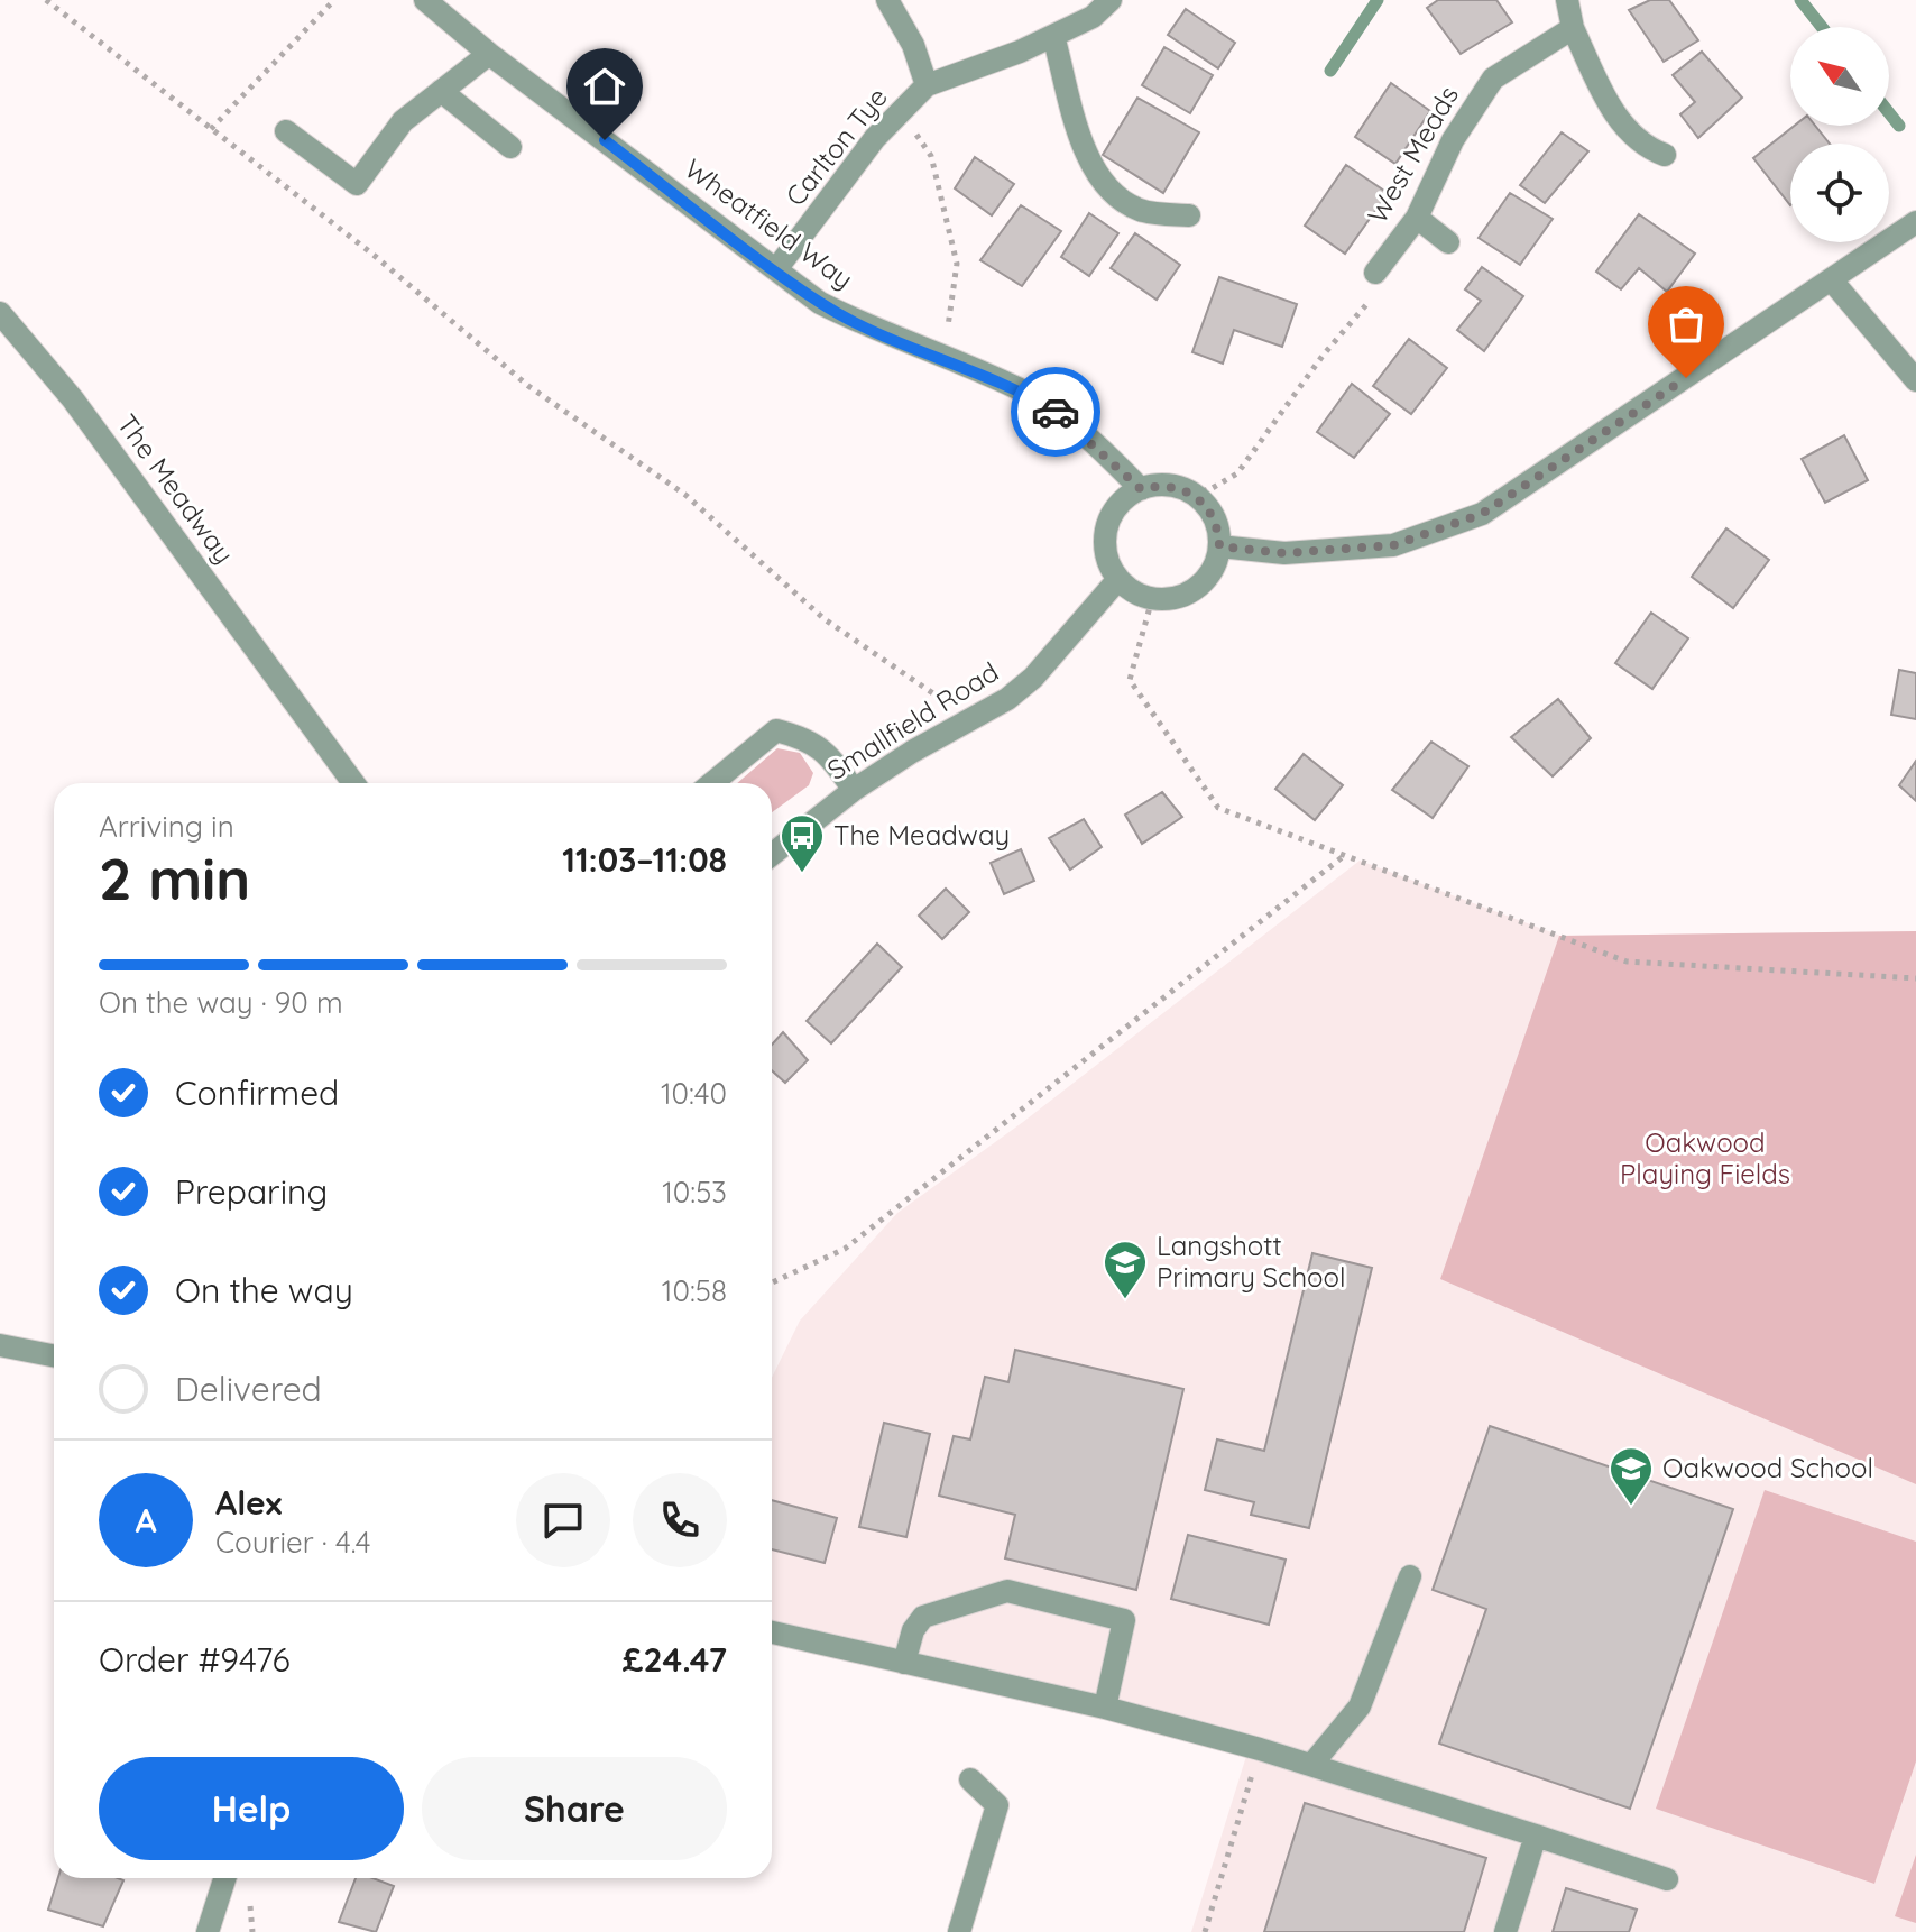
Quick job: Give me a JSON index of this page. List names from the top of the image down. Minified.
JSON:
{"streets":{"street":["Carlton Tye","West Meads","Wheatfield Way","The Meadway","Smallfield Road"]},"crossings":[["Carlton Tye","Wheatfield Way"],["Wheatfield Way","Smallfield Road"]],"parks":["Oakwood Playing Fields"],"places":{"bus stop":["The Meadway"],"school or university":["Langshott Primary School","Oakwood School"]},"north":"top left","page":{"heading":["2 min","Arriving in","11:03–11:08"],"panel":["Alex","Courier · 4.4","Order #9476","£24.47"],"bar":"On the way · 90 m","list":[["Confirmed","10:40"],["Preparing","10:53"],["On the way","10:58"],"Delivered"],"round":"A","buttons":["Help","Share"]}}
